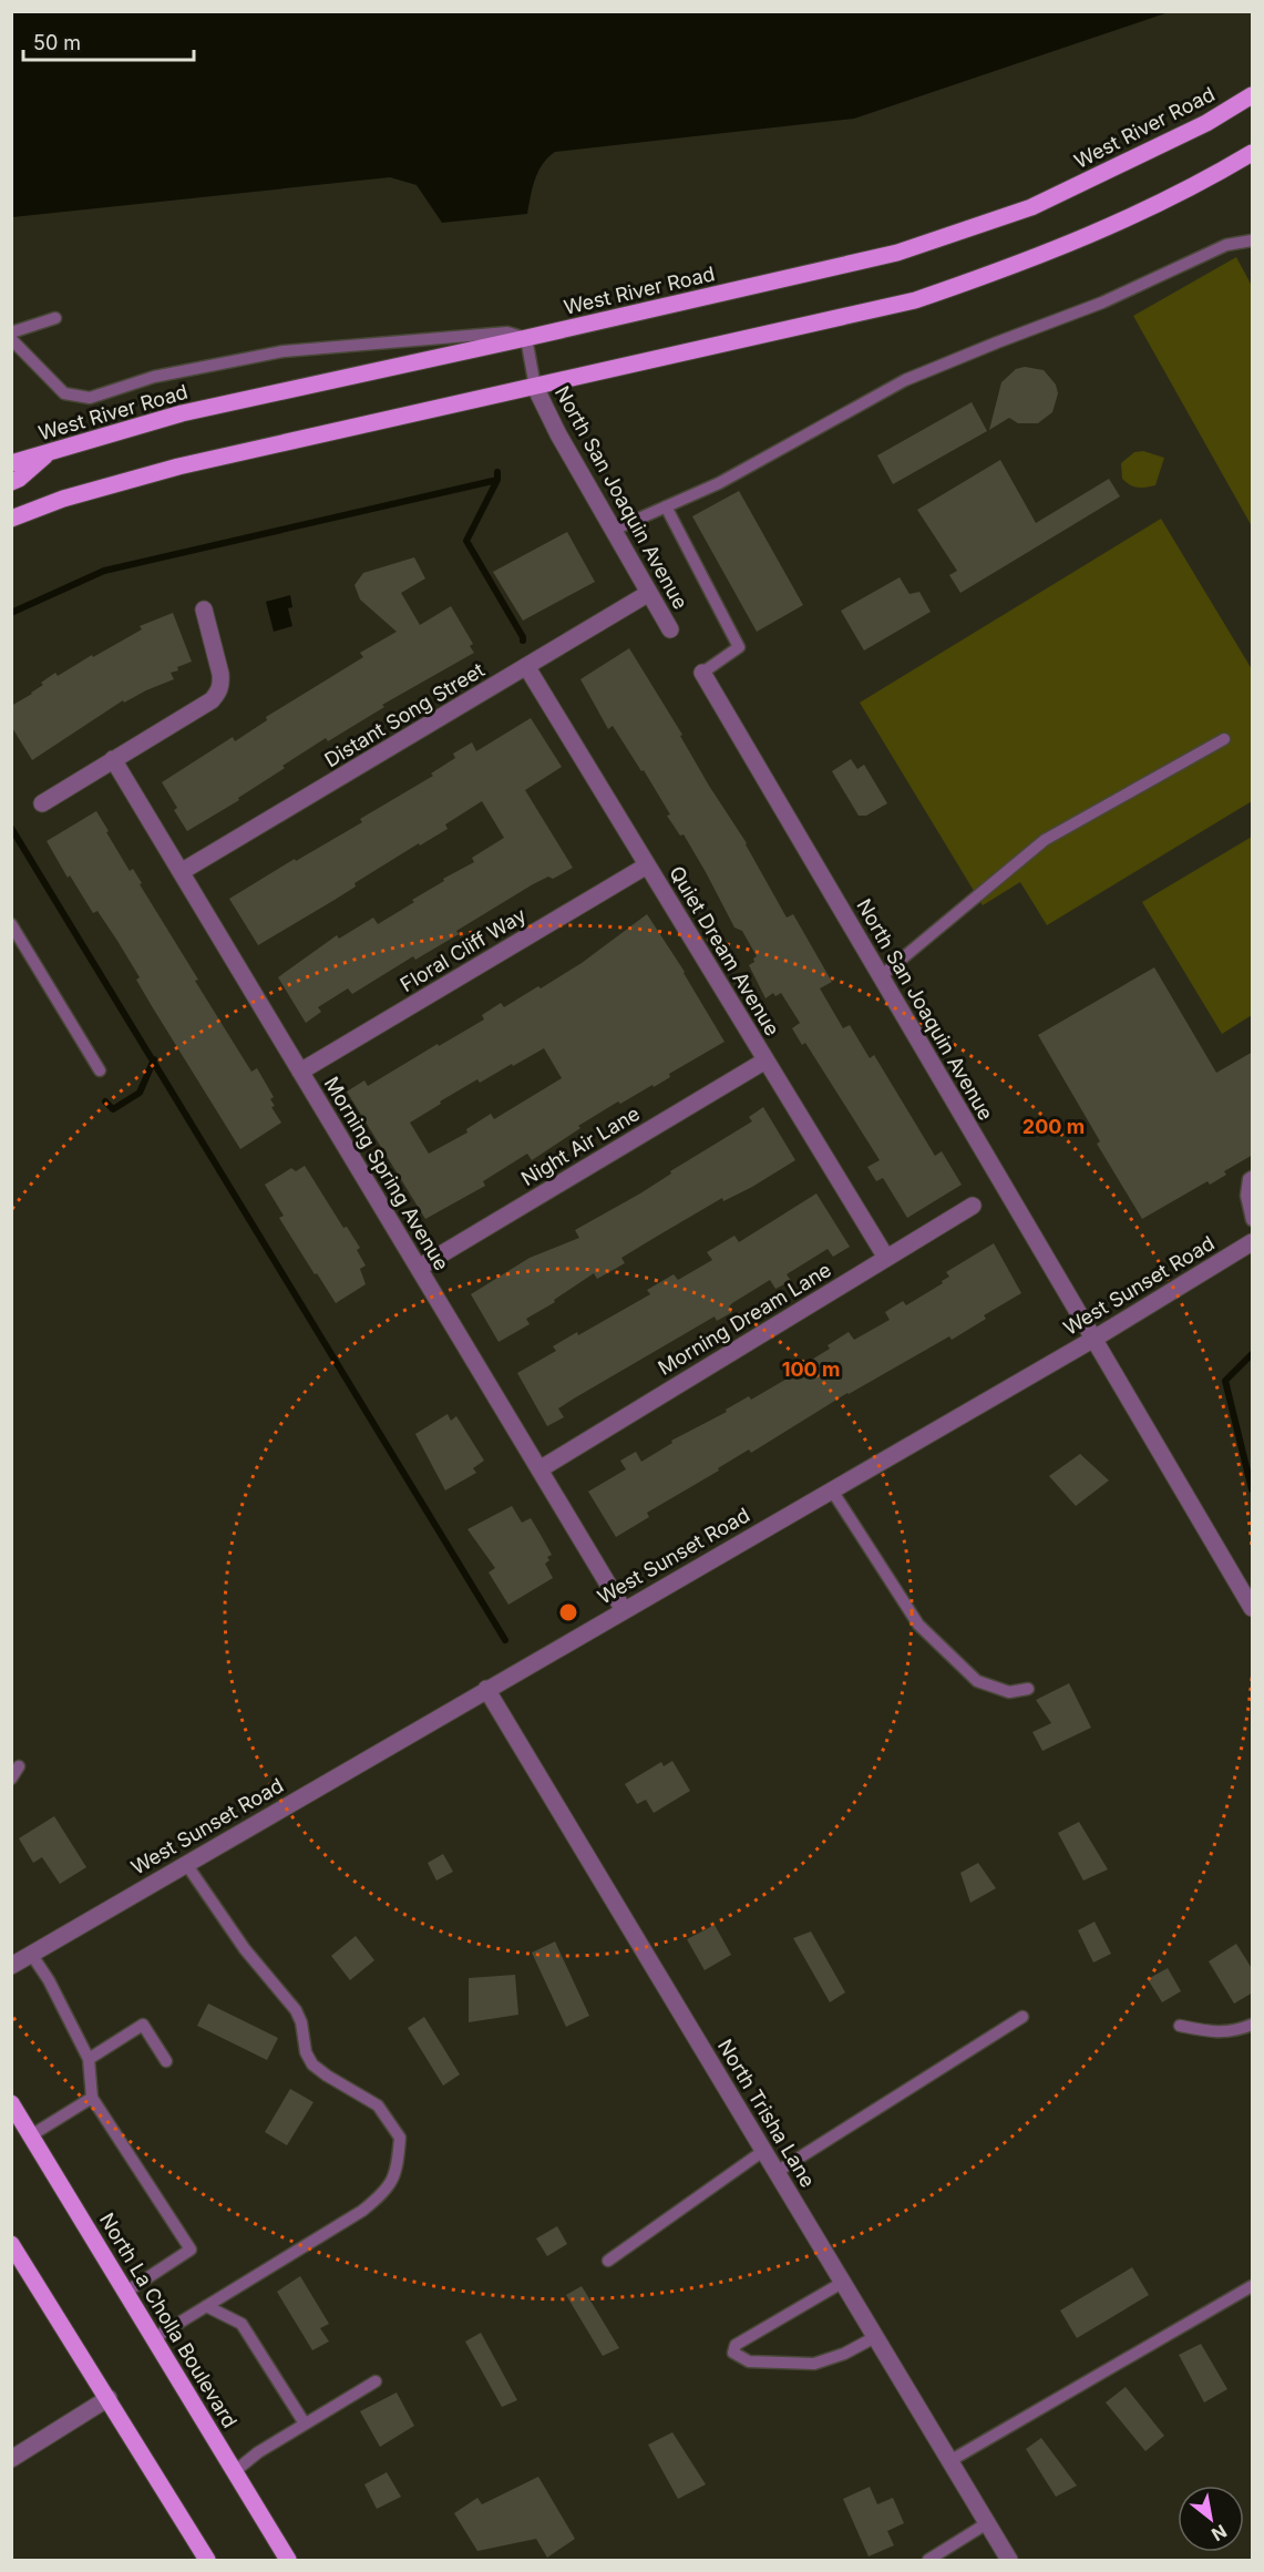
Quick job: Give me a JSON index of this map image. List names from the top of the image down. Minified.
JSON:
{"streets":{"main road":["West River Road","North La Cholla Boulevard"],"street":["North San Joaquin Avenue","Distant Song Street","Floral Cliff Way","Quiet Dream Avenue","Night Air Lane","Morning Spring Avenue","West Sunset Road","Morning Dream Lane","North Trisha Lane"]},"crossings":[["North San Joaquin Avenue","Distant Song Street"],["North San Joaquin Avenue","West Sunset Road"],["Distant Song Street","Quiet Dream Avenue"],["Distant Song Street","Morning Spring Avenue"],["Floral Cliff Way","Quiet Dream Avenue"],["Floral Cliff Way","Morning Spring Avenue"],["Quiet Dream Avenue","Night Air Lane"],["Quiet Dream Avenue","Morning Dream Lane"],["Night Air Lane","Morning Spring Avenue"],["Morning Spring Avenue","West Sunset Road"],["Morning Spring Avenue","Morning Dream Lane"],["West Sunset Road","North Trisha Lane"]],"scale_bar":"50 m","north":"bottom right","rings":["200 m","100 m"]}
